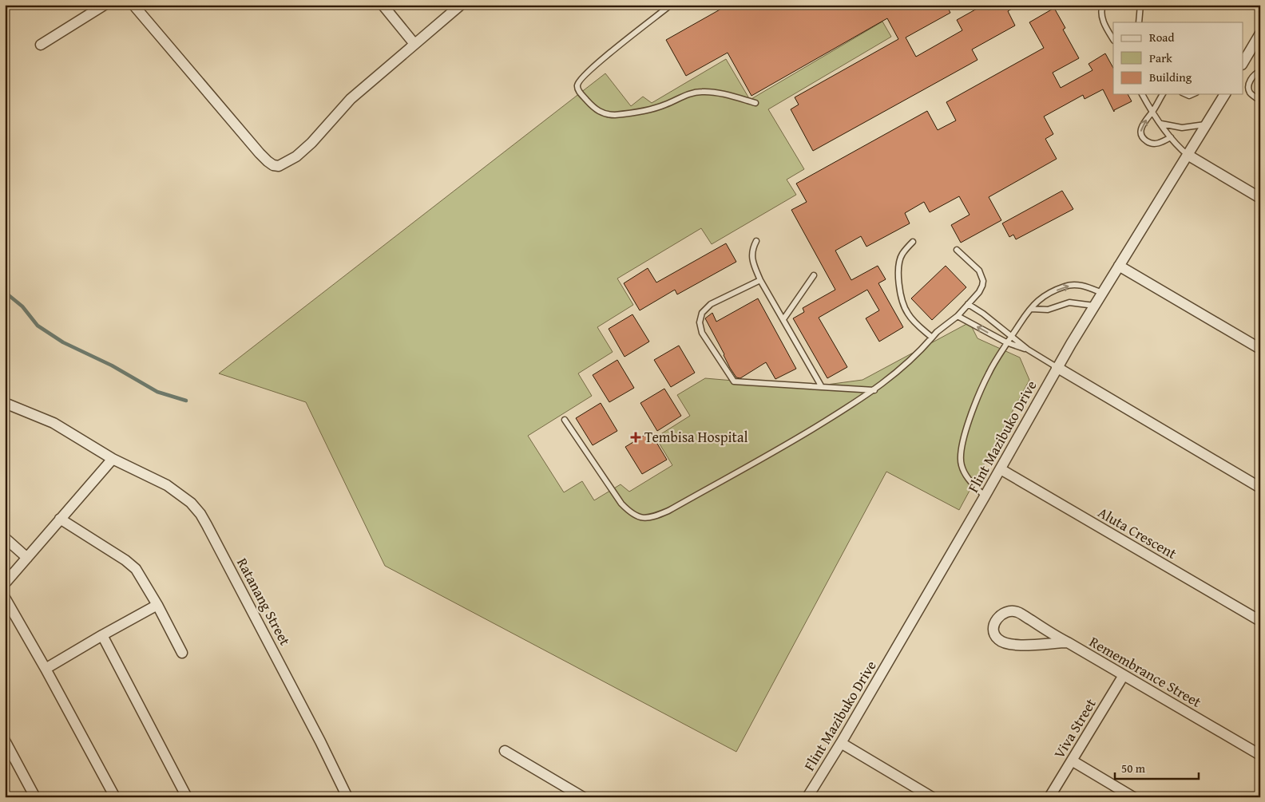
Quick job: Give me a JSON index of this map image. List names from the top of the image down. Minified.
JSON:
{"streets":{"street":["Flint Mazibuko Drive","Aluta Crescent","Ratanang Street","Remembrance Street","Viva Street"]},"crossings":[["Flint Mazibuko Drive","Aluta Crescent"],["Remembrance Street","Viva Street"]],"places":{"health":["Tembisa Hospital"]},"legend":["Road","Park","Building"],"scale_bar":"50 m"}
